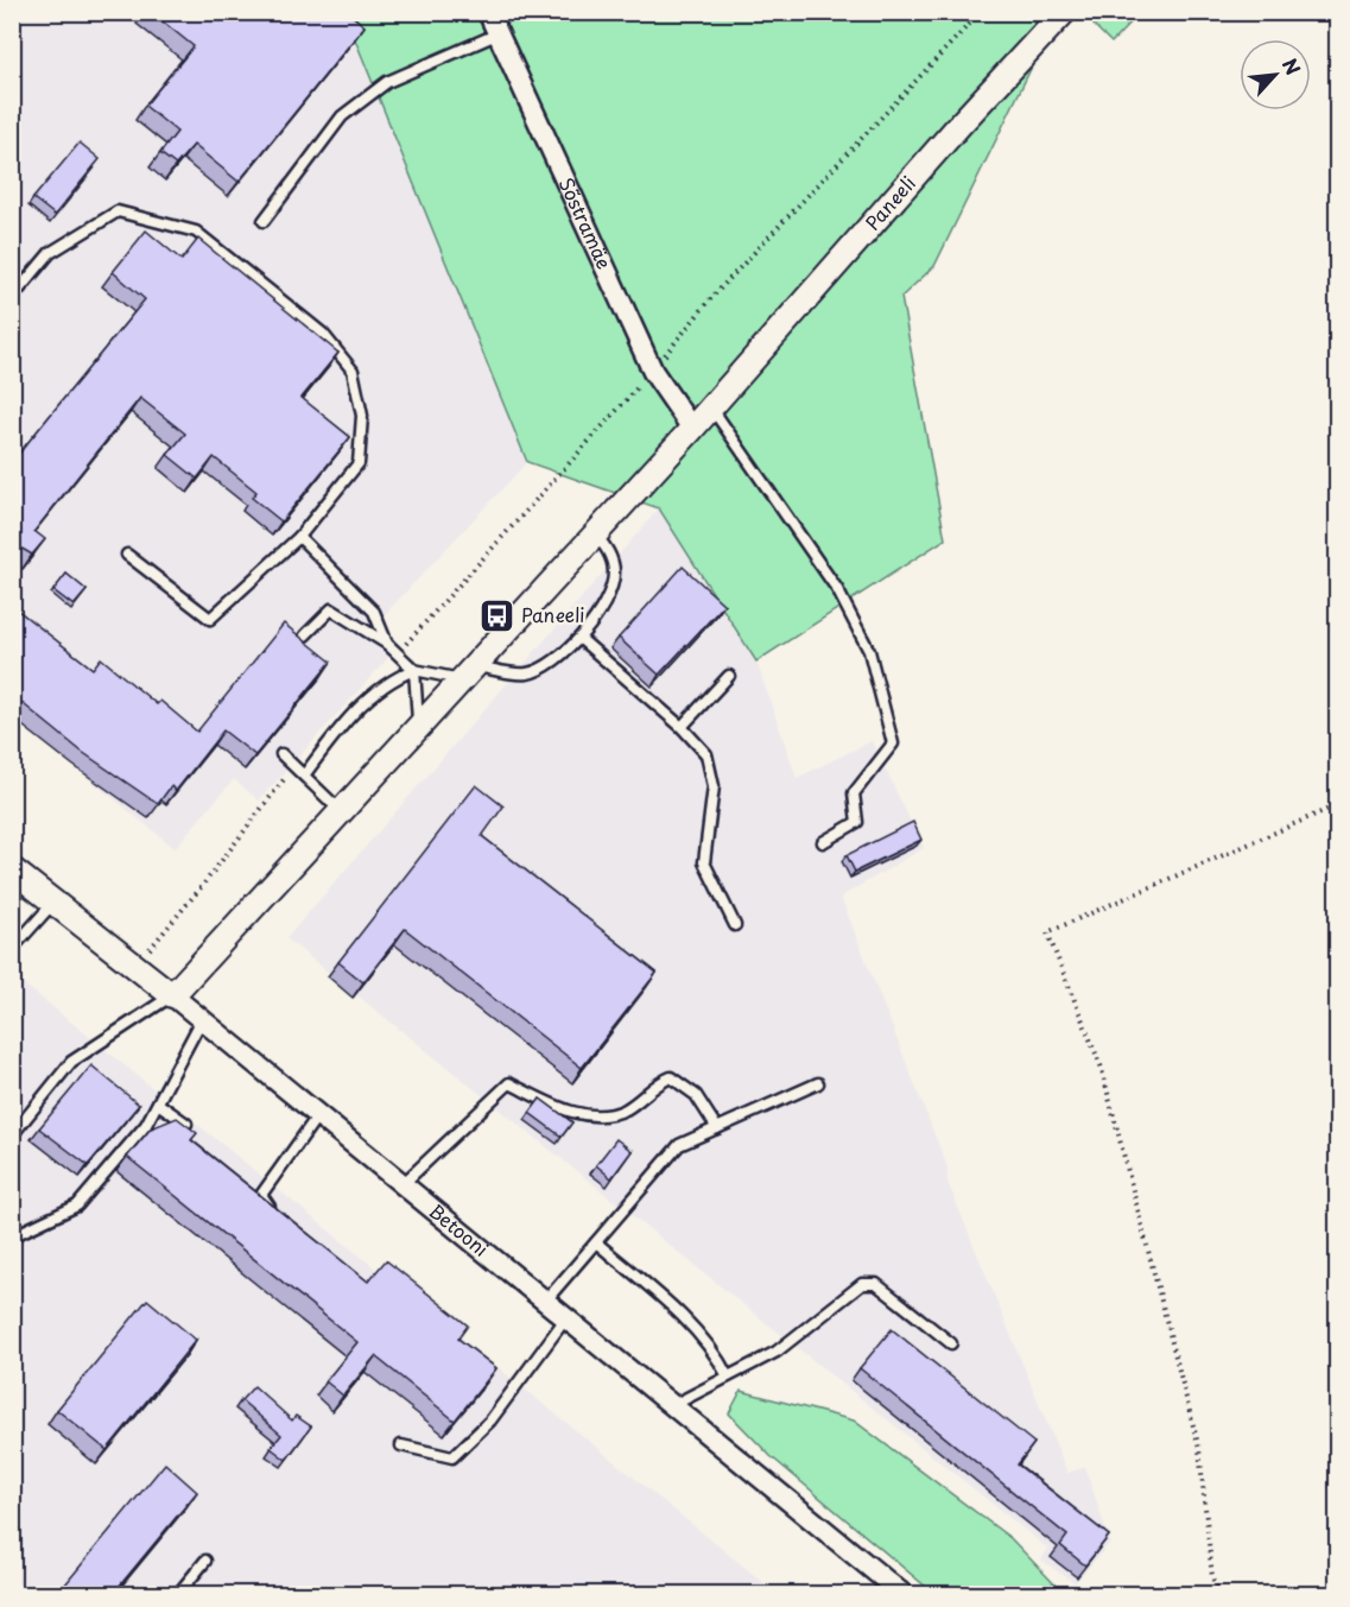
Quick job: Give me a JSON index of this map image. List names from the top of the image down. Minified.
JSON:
{"streets":{"street":["Paneeli","Sõstramäe","Betooni"]},"crossings":[["Paneeli","Sõstramäe"],["Paneeli","Betooni"]],"places":{"bus stop":["Paneeli"]},"north":"top right"}
